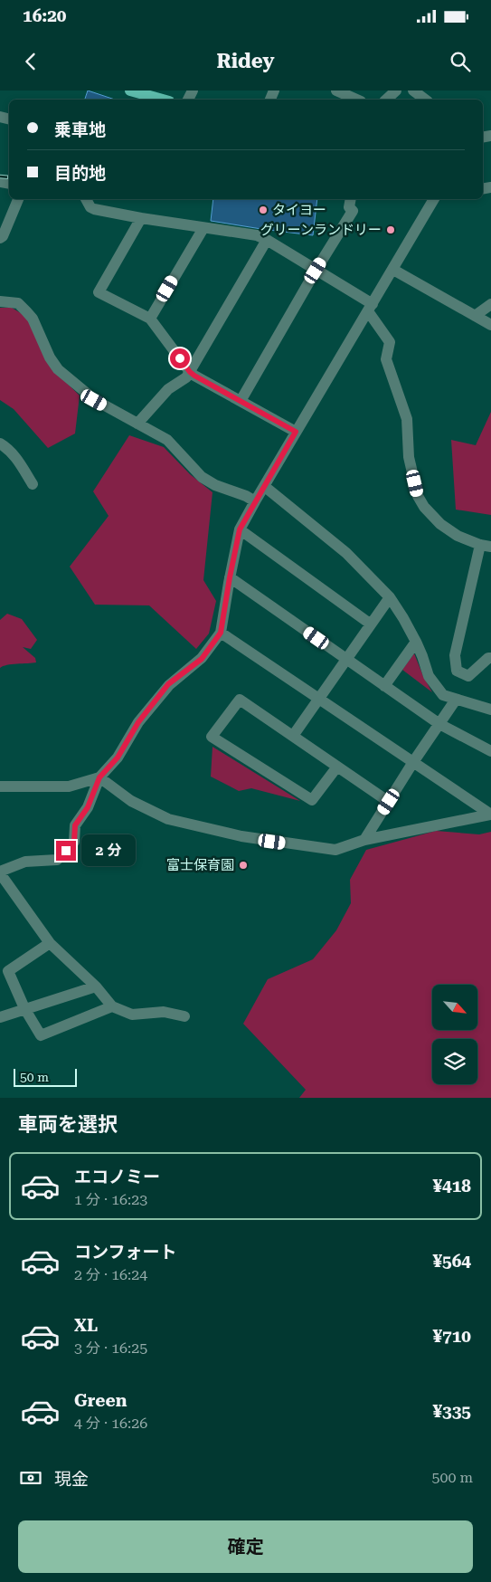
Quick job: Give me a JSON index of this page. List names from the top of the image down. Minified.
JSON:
{"places":["タイヨー","グリーンランドリー","富士保育園"],"scale_bar":"50 m","north":"bottom right","page":{"status":"16:20","header":"Ridey","banner":["乗車地","目的地"],"bubble":"2 分","scale":"50 m","heading":"車両を選択","list":[{"name":"エコノミー","note":"1 分 · 16:23","value":"¥418"},{"name":"コンフォート","note":"2 分 · 16:24","value":"¥564"},{"name":"XL","note":"3 分 · 16:25","value":"¥710"},{"name":"Green","note":"4 分 · 16:26","value":"¥335"}],"pay":["現金","500 m"],"buttons":"確定"}}
